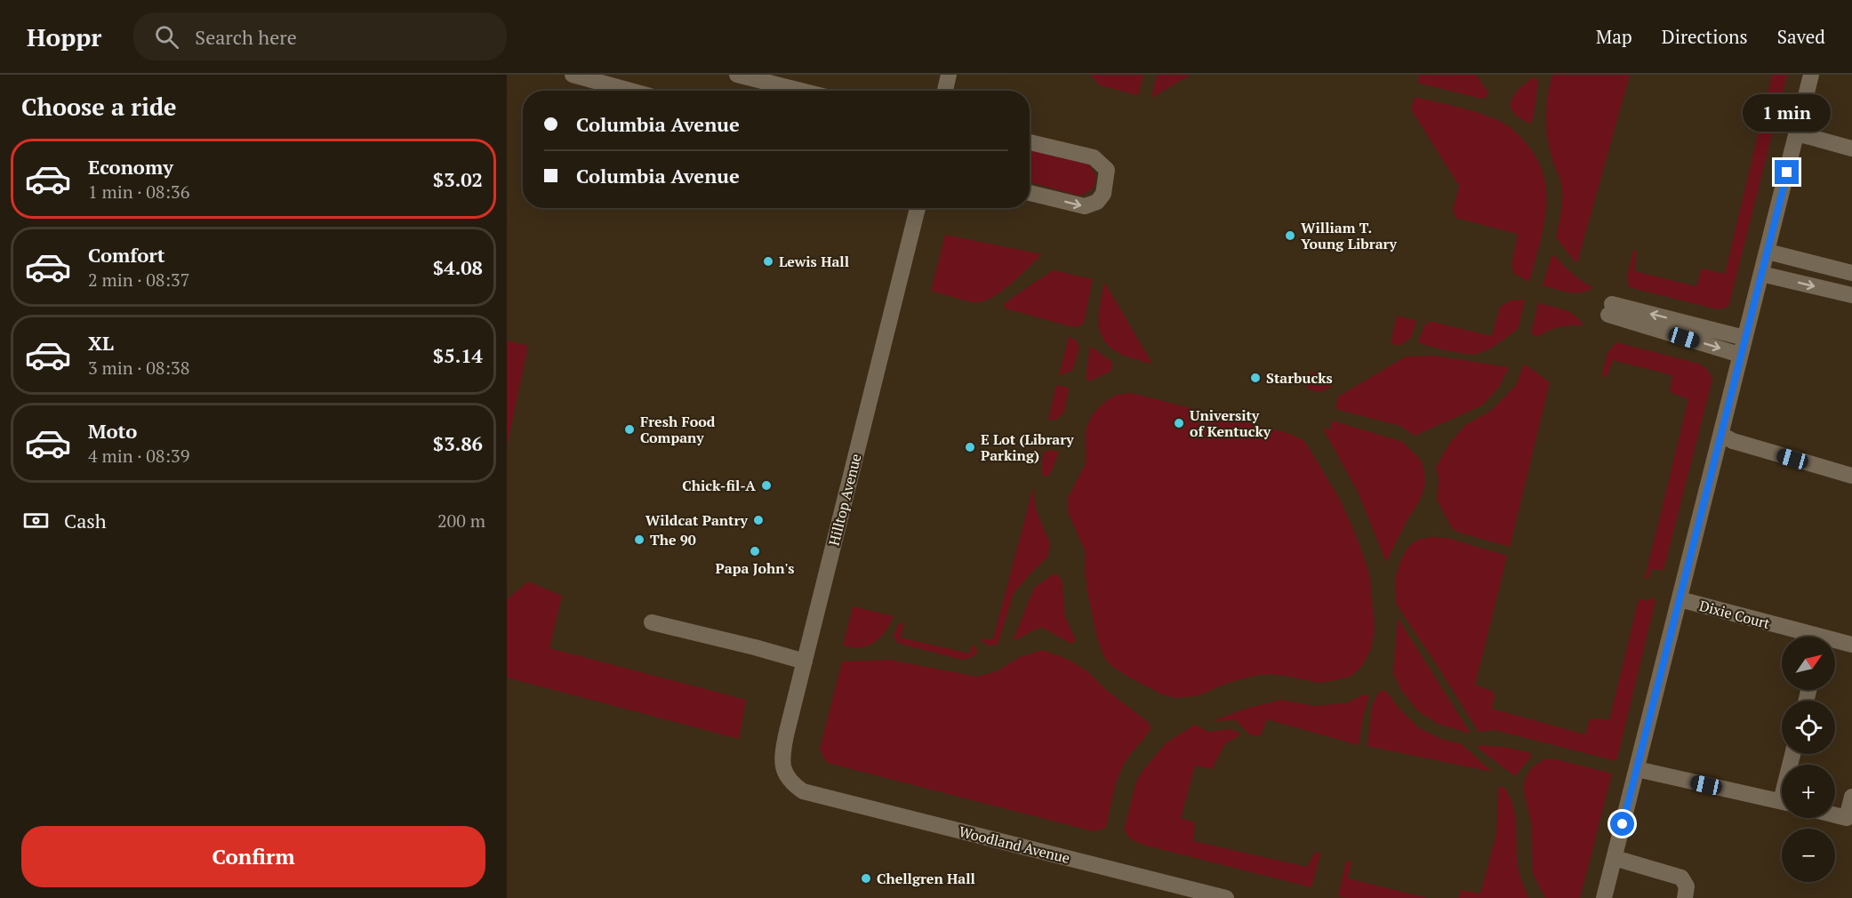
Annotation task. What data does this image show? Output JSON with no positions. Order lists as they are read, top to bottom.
{
  "streets": {
    "street": ["Hilltop Avenue", "Dixie Court", "Woodland Avenue"]
  },
  "crossings": [
    ["Hilltop Avenue", "Woodland Avenue"]
  ],
  "places": [
    "William T. Young Library",
    "Lewis Hall",
    "Starbucks",
    "University of Kentucky",
    "Fresh Food Company",
    "E Lot (Library Parking)",
    "Chick-fil-A",
    "Wildcat Pantry",
    "The 90",
    "Papa John's",
    "Chellgren Hall"
  ],
  "north": "top right",
  "page": {
    "header": "Hoppr",
    "search": "Search here",
    "nav": ["Map", "Directions", "Saved"],
    "heading": "Choose a ride",
    "banner": ["Columbia Avenue", "Columbia Avenue"],
    "bubble": "1 min",
    "list": [
      {
        "name": "Economy",
        "note": "1 min · 08:36",
        "value": "$3.02"
      },
      {
        "name": "Comfort",
        "note": "2 min · 08:37",
        "value": "$4.08"
      },
      {
        "name": "XL",
        "note": "3 min · 08:38",
        "value": "$5.14"
      },
      {
        "name": "Moto",
        "note": "4 min · 08:39",
        "value": "$3.86"
      }
    ],
    "pay": ["Cash", "200 m"],
    "map_buttons": ["+", "−"],
    "buttons": "Confirm"
  }
}
